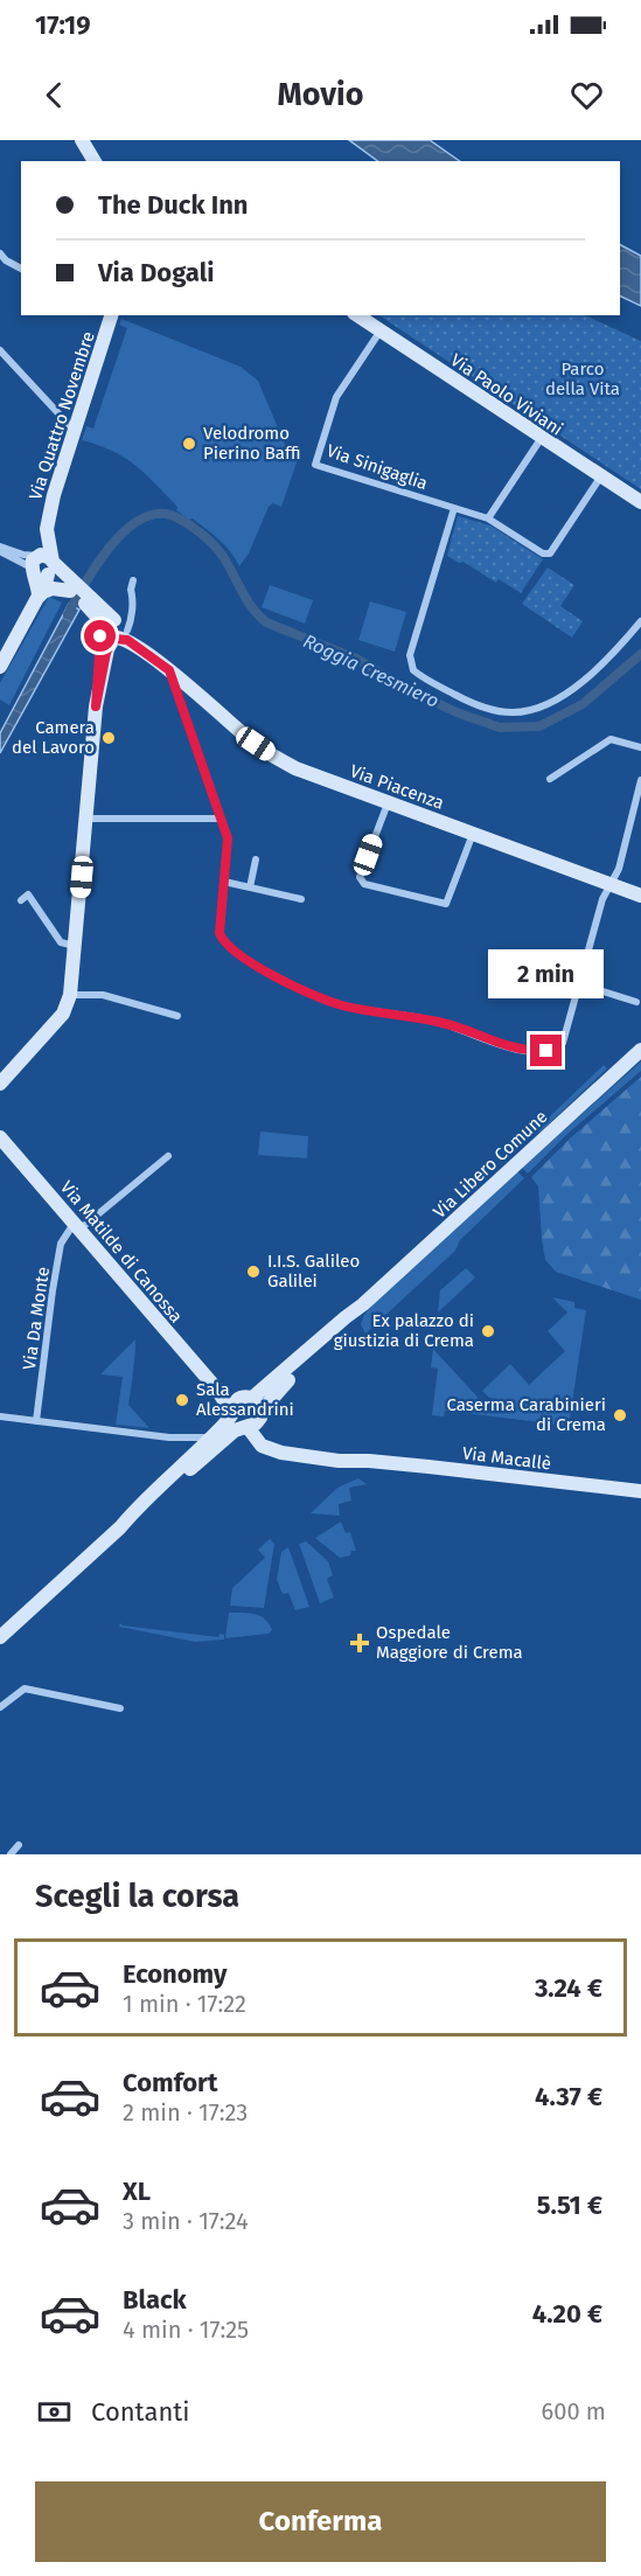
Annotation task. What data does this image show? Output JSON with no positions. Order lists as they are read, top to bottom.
{
  "streets": {
    "street": [
      "Via Paolo Viviani",
      "Via Quattro Novembre",
      "Via Sinigaglia",
      "Via Piacenza",
      "Via Libero Comune",
      "Via Matilde di Canossa",
      "Via Da Monte",
      "Via Macallè"
    ]
  },
  "crossings": [
    ["Via Paolo Viviani", "Via Sinigaglia"],
    ["Via Libero Comune", "Via Matilde di Canossa"],
    ["Via Libero Comune", "Via Macallè"],
    ["Via Matilde di Canossa", "Via Da Monte"],
    ["Via Matilde di Canossa", "Via Macallè"]
  ],
  "water": ["Roggia Cresmiero"],
  "parks": ["Parco della Vita"],
  "places": {
    "other": [
      "Velodromo Pierino Baffi",
      "Camera del Lavoro",
      "I.I.S. Galileo Galilei",
      "Ex palazzo di giustizia di Crema",
      "Sala Alessandrini",
      "Caserma Carabinieri di Crema"
    ],
    "health": ["Ospedale Maggiore di Crema"]
  },
  "page": {
    "status": "17:19",
    "header": "Movio",
    "banner": ["The Duck Inn", "Via Dogali"],
    "bubble": "2 min",
    "heading": "Scegli la corsa",
    "list": [
      {
        "name": "Economy",
        "note": "1 min · 17:22",
        "value": "3.24 €"
      },
      {
        "name": "Comfort",
        "note": "2 min · 17:23",
        "value": "4.37 €"
      },
      {
        "name": "XL",
        "note": "3 min · 17:24",
        "value": "5.51 €"
      },
      {
        "name": "Black",
        "note": "4 min · 17:25",
        "value": "4.20 €"
      }
    ],
    "pay": ["Contanti", "600 m"],
    "buttons": "Conferma"
  }
}
